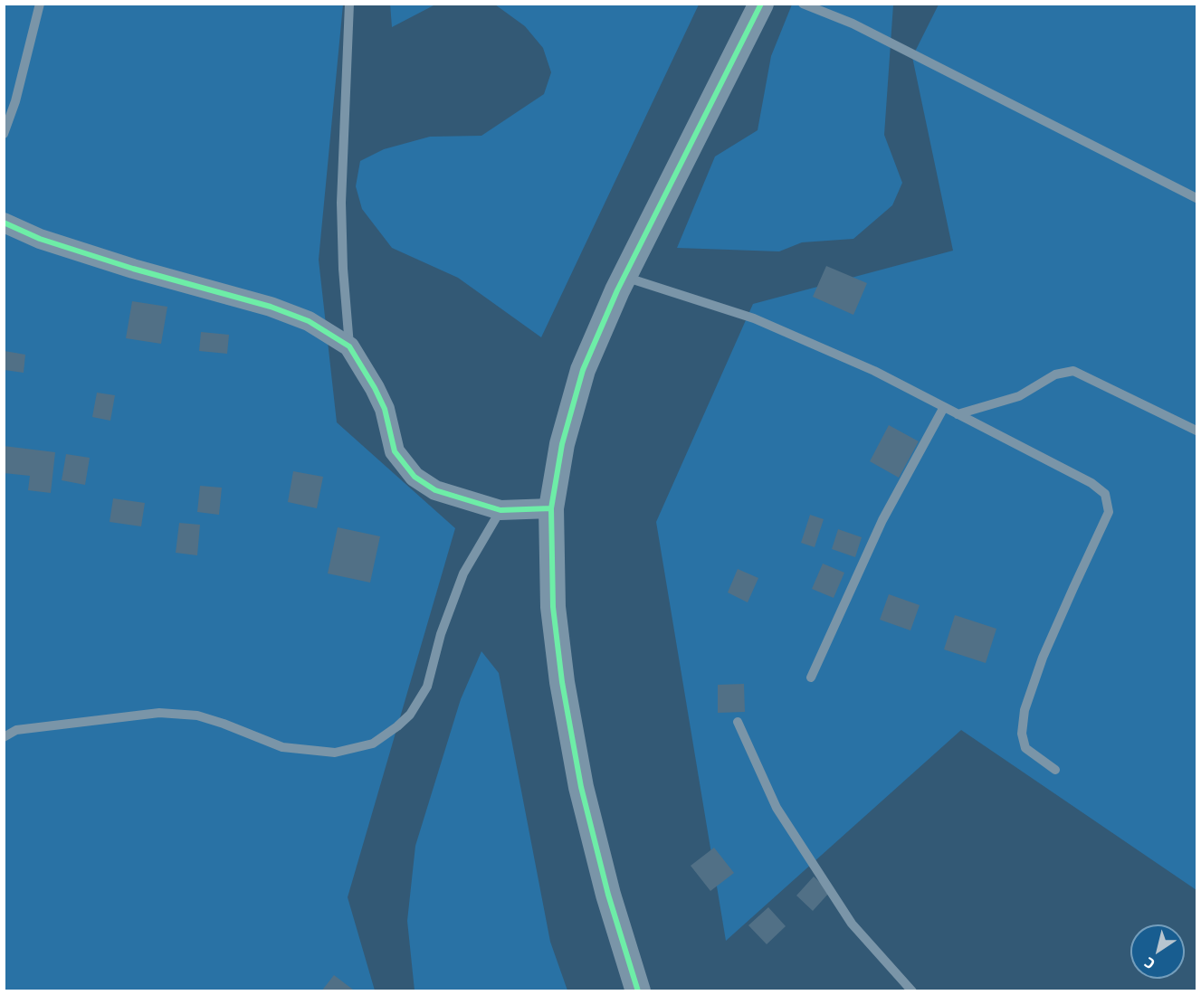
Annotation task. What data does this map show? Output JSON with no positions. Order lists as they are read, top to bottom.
{
  "north": "bottom left"
}
